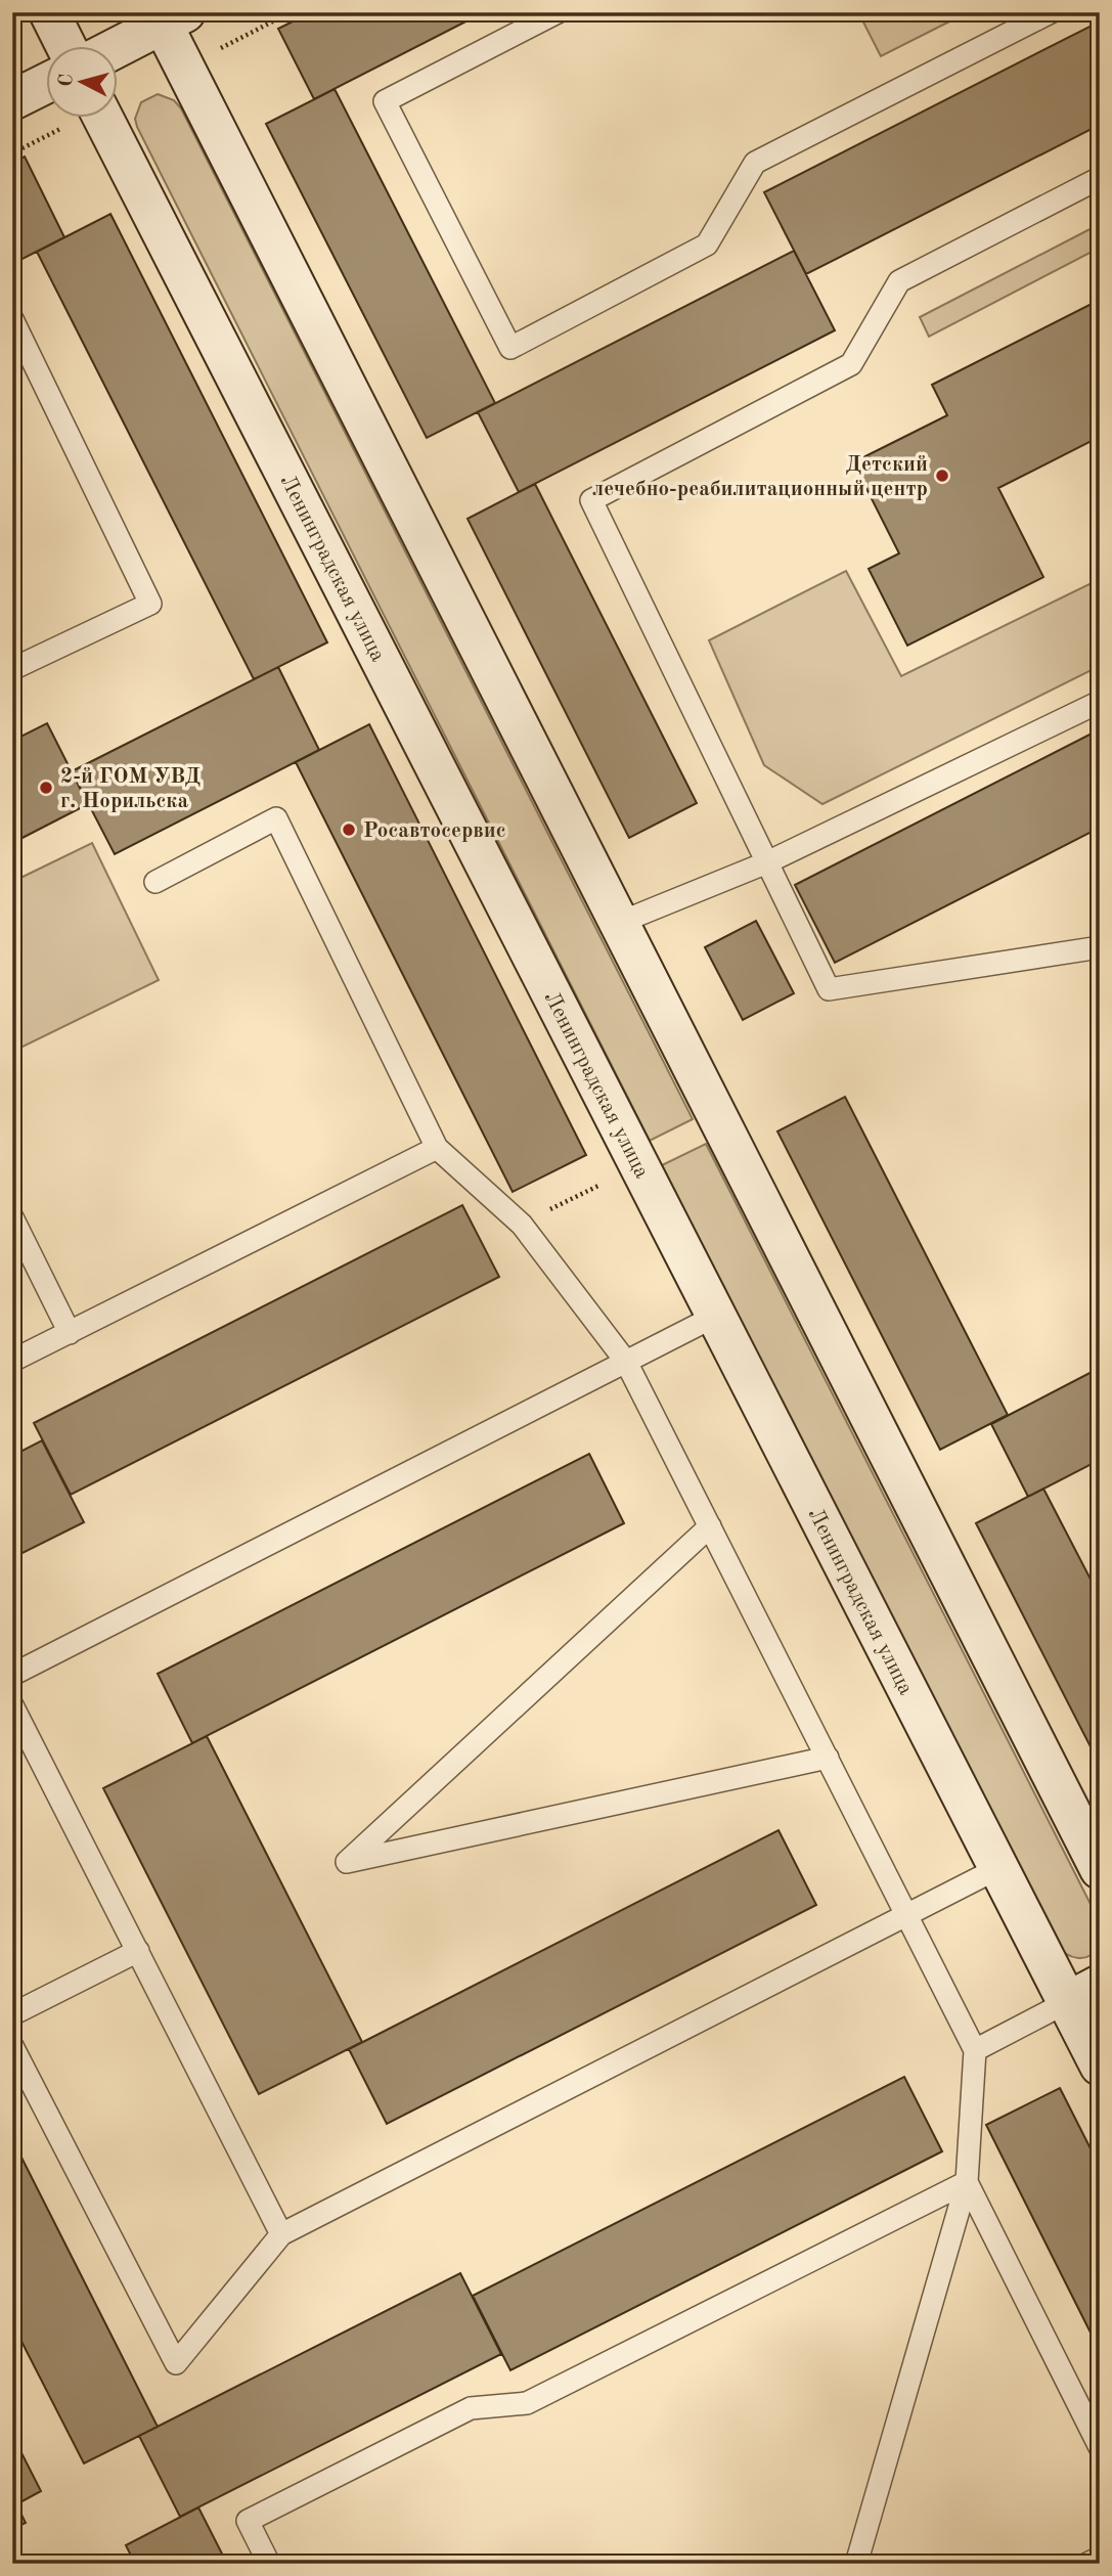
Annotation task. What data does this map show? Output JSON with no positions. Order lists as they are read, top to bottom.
{
  "streets": {
    "street": ["Ленинградская улица"]
  },
  "places": ["Детский лечебно-реабилитационный центр", "2-й ГОМ УВД г. Норильска", "Росавтосервис"],
  "north": "left"
}
